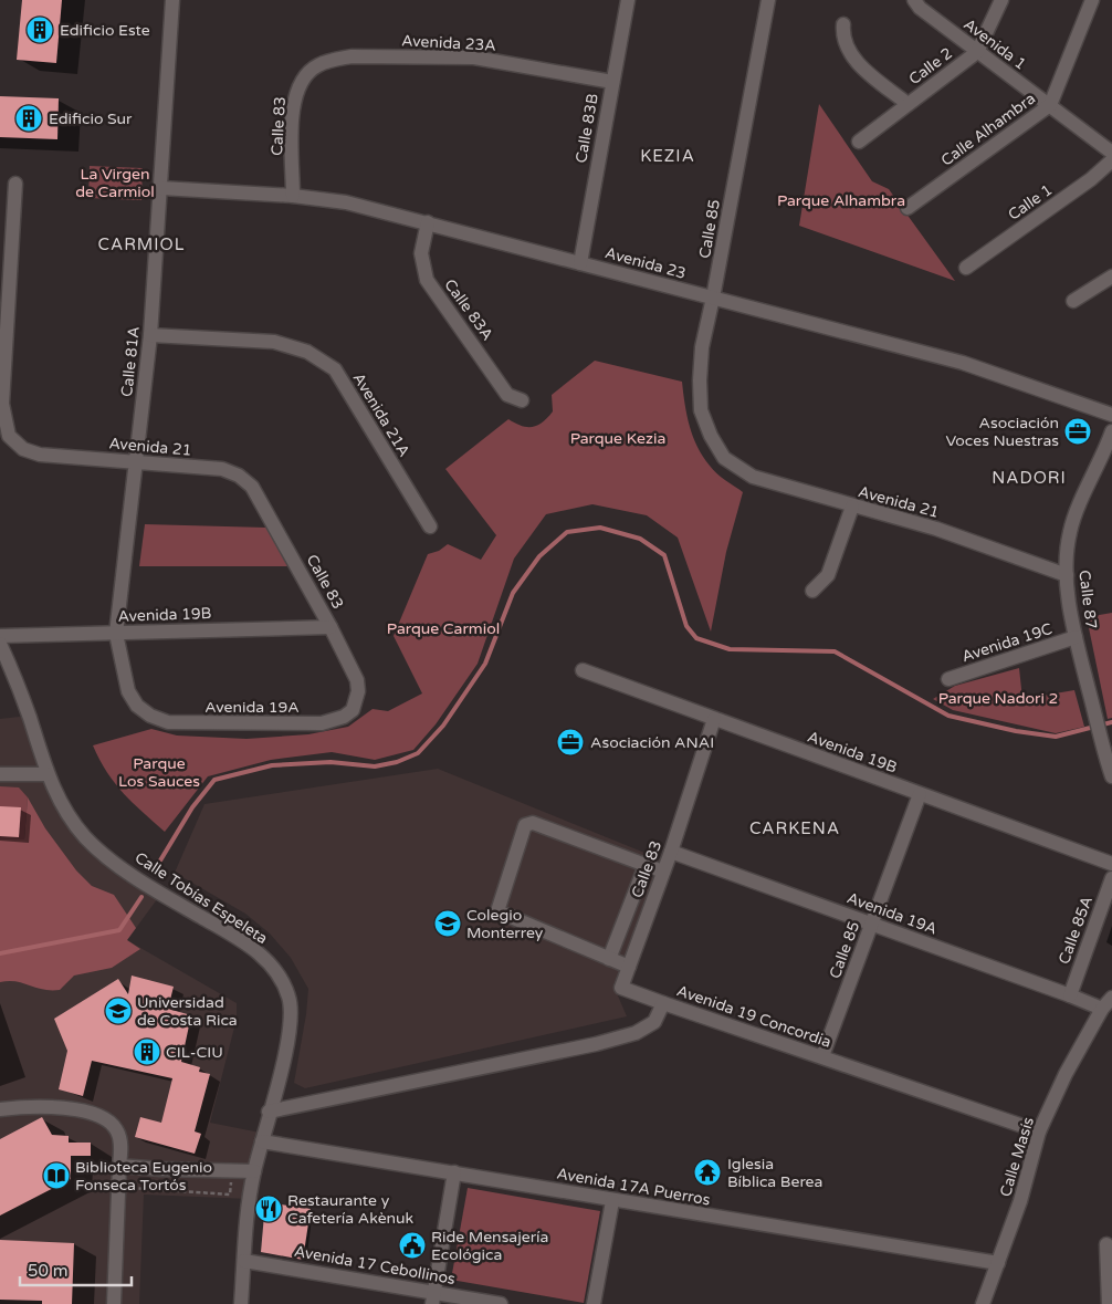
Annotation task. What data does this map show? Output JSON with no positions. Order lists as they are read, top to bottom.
{
  "streets": {
    "street": [
      "Avenida 23A",
      "Avenida 1",
      "Calle 2",
      "Calle 83",
      "Calle 83B",
      "Calle Alhambra",
      "Calle 1",
      "Calle 85",
      "Avenida 23",
      "Calle 83A",
      "Calle 81A",
      "Avenida 21A",
      "Avenida 21",
      "Calle 87",
      "Avenida 19B",
      "Avenida 19C",
      "Avenida 19A",
      "Calle Tobías Espeleta",
      "Calle 85A",
      "Avenida 19 Concordia",
      "Calle Masís",
      "Avenida 17A Puerros",
      "Avenida 17 Cebollinos"
    ]
  },
  "crossings": [
    ["Avenida 23A", "Calle 83"],
    ["Avenida 23A", "Calle 83B"],
    ["Avenida 1", "Calle 2"],
    ["Avenida 1", "Calle Alhambra"],
    ["Calle 83", "Avenida 23"],
    ["Calle 83", "Avenida 21"],
    ["Calle 83", "Avenida 19B"],
    ["Calle 83", "Avenida 19A"],
    ["Calle 83", "Avenida 19 Concordia"],
    ["Calle 83B", "Avenida 23"],
    ["Calle 85", "Avenida 23"],
    ["Calle 85", "Avenida 21"],
    ["Calle 85", "Avenida 19B"],
    ["Calle 85", "Avenida 19A"],
    ["Calle 85", "Avenida 19 Concordia"],
    ["Avenida 23", "Calle 83A"],
    ["Avenida 23", "Calle 81A"],
    ["Calle 81A", "Avenida 21A"],
    ["Calle 81A", "Avenida 21"],
    ["Calle 81A", "Avenida 19B"],
    ["Calle 81A", "Avenida 19A"],
    ["Avenida 21", "Calle 87"],
    ["Calle 87", "Avenida 19C"],
    ["Avenida 19A", "Calle 85A"],
    ["Avenida 19A", "Calle Masís"],
    ["Calle Tobías Espeleta", "Avenida 19 Concordia"],
    ["Calle Tobías Espeleta", "Avenida 17A Puerros"],
    ["Calle Tobías Espeleta", "Avenida 17 Cebollinos"],
    ["Avenida 19 Concordia", "Calle Masís"],
    ["Calle Masís", "Avenida 17A Puerros"]
  ],
  "districts": [
    "KEZIA",
    "CARMIOL",
    "NADORI",
    "CARKENA"
  ],
  "parks": [
    "La Virgen de Carmiol",
    "Parque Alhambra",
    "Parque Kezia",
    "Parque Carmiol",
    "Parque Nadori 2",
    "Parque Los Sauces"
  ],
  "places": {
    "building": ["Edificio Este", "Edificio Sur", "CIL-CIU"],
    "office": ["Asociación Voces Nuestras", "Asociación ANAI"],
    "school or university": ["Colegio Monterrey", "Universidad de Costa Rica"],
    "temple": ["Iglesia Bíblica Berea"],
    "library": ["Biblioteca Eugenio Fonseca Tortós"],
    "restaurant": ["Restaurante y Cafetería Akènuk"],
    "public building": ["Ride Mensajería Ecológica"]
  },
  "scale_bar": "50 m"
}
